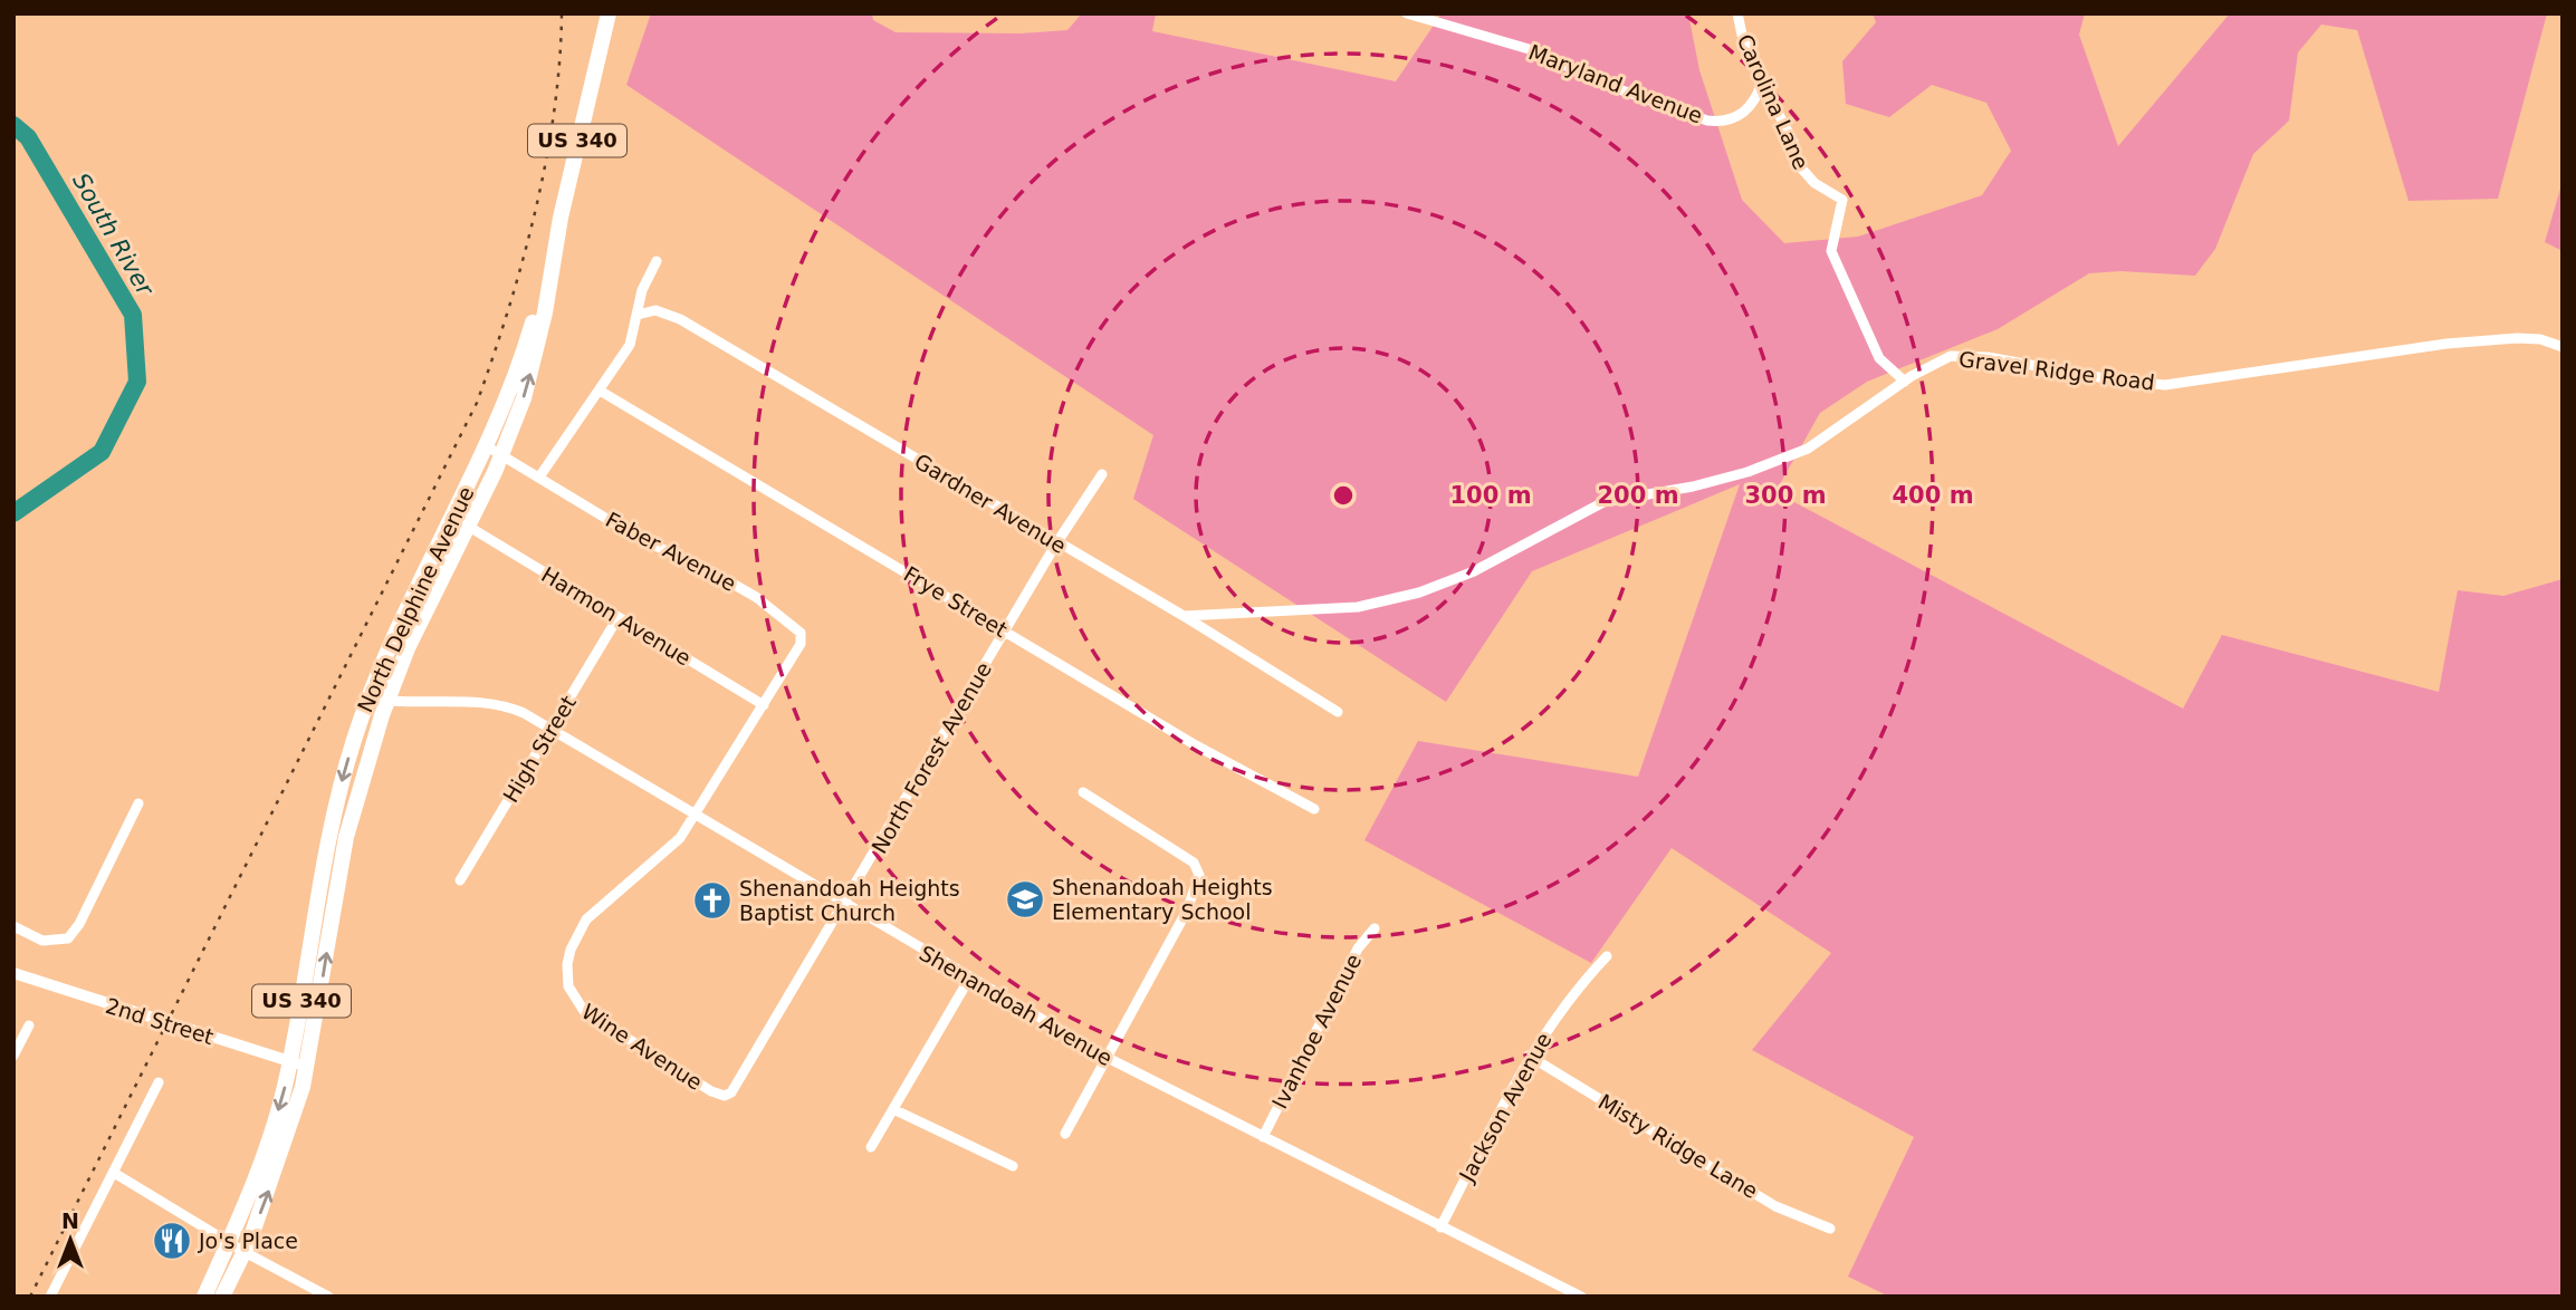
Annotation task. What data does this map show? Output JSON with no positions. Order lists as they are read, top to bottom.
{
  "streets": {
    "main road": ["US 340", "North Delphine Avenue"],
    "street": [
      "Maryland Avenue",
      "Carolina Lane",
      "Gravel Ridge Road",
      "Gardner Avenue",
      "Faber Avenue",
      "Frye Street",
      "Harmon Avenue",
      "High Street",
      "North Forest Avenue",
      "Shenandoah Avenue",
      "2nd Street",
      "Ivanhoe Avenue",
      "Wine Avenue",
      "Jackson Avenue",
      "Misty Ridge Lane"
    ]
  },
  "crossings": [
    ["Maryland Avenue", "Carolina Lane"],
    ["Carolina Lane", "Gravel Ridge Road"],
    ["Gravel Ridge Road", "Gardner Avenue"],
    ["Gardner Avenue", "North Forest Avenue"],
    ["Faber Avenue", "North Delphine Avenue"],
    ["Faber Avenue", "Harmon Avenue"],
    ["North Delphine Avenue", "Harmon Avenue"],
    ["North Delphine Avenue", "Shenandoah Avenue"],
    ["North Delphine Avenue", "2nd Street"],
    ["Frye Street", "North Forest Avenue"],
    ["Harmon Avenue", "High Street"],
    ["High Street", "Shenandoah Avenue"],
    ["North Forest Avenue", "Shenandoah Avenue"],
    ["North Forest Avenue", "Wine Avenue"],
    ["Shenandoah Avenue", "Ivanhoe Avenue"],
    ["Shenandoah Avenue", "Wine Avenue"],
    ["Shenandoah Avenue", "Jackson Avenue"],
    ["Jackson Avenue", "Misty Ridge Lane"]
  ],
  "water": ["South River"],
  "places": {
    "school or university": ["Shenandoah Heights Elementary School"],
    "church": ["Shenandoah Heights Baptist Church"],
    "restaurant": ["Jo's Place"]
  },
  "north": "top",
  "rings": [
    "100 m",
    "200 m",
    "300 m",
    "400 m"
  ]
}
